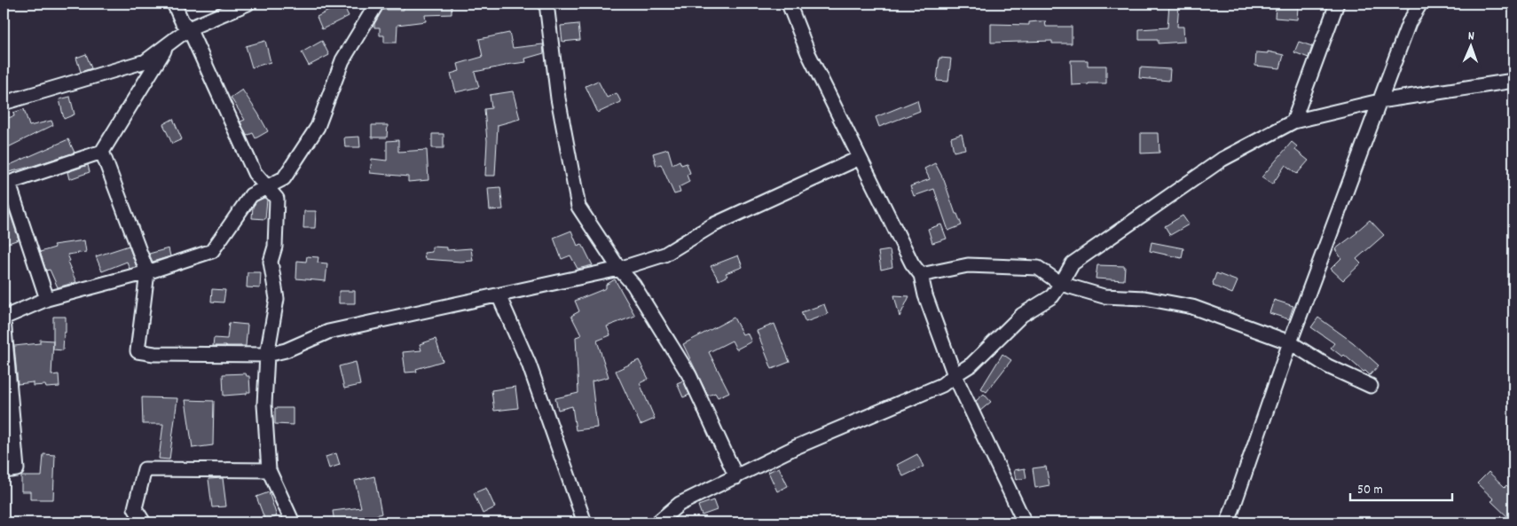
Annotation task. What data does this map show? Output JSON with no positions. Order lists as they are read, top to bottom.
{
  "scale_bar": "50 m",
  "north": "top"
}
